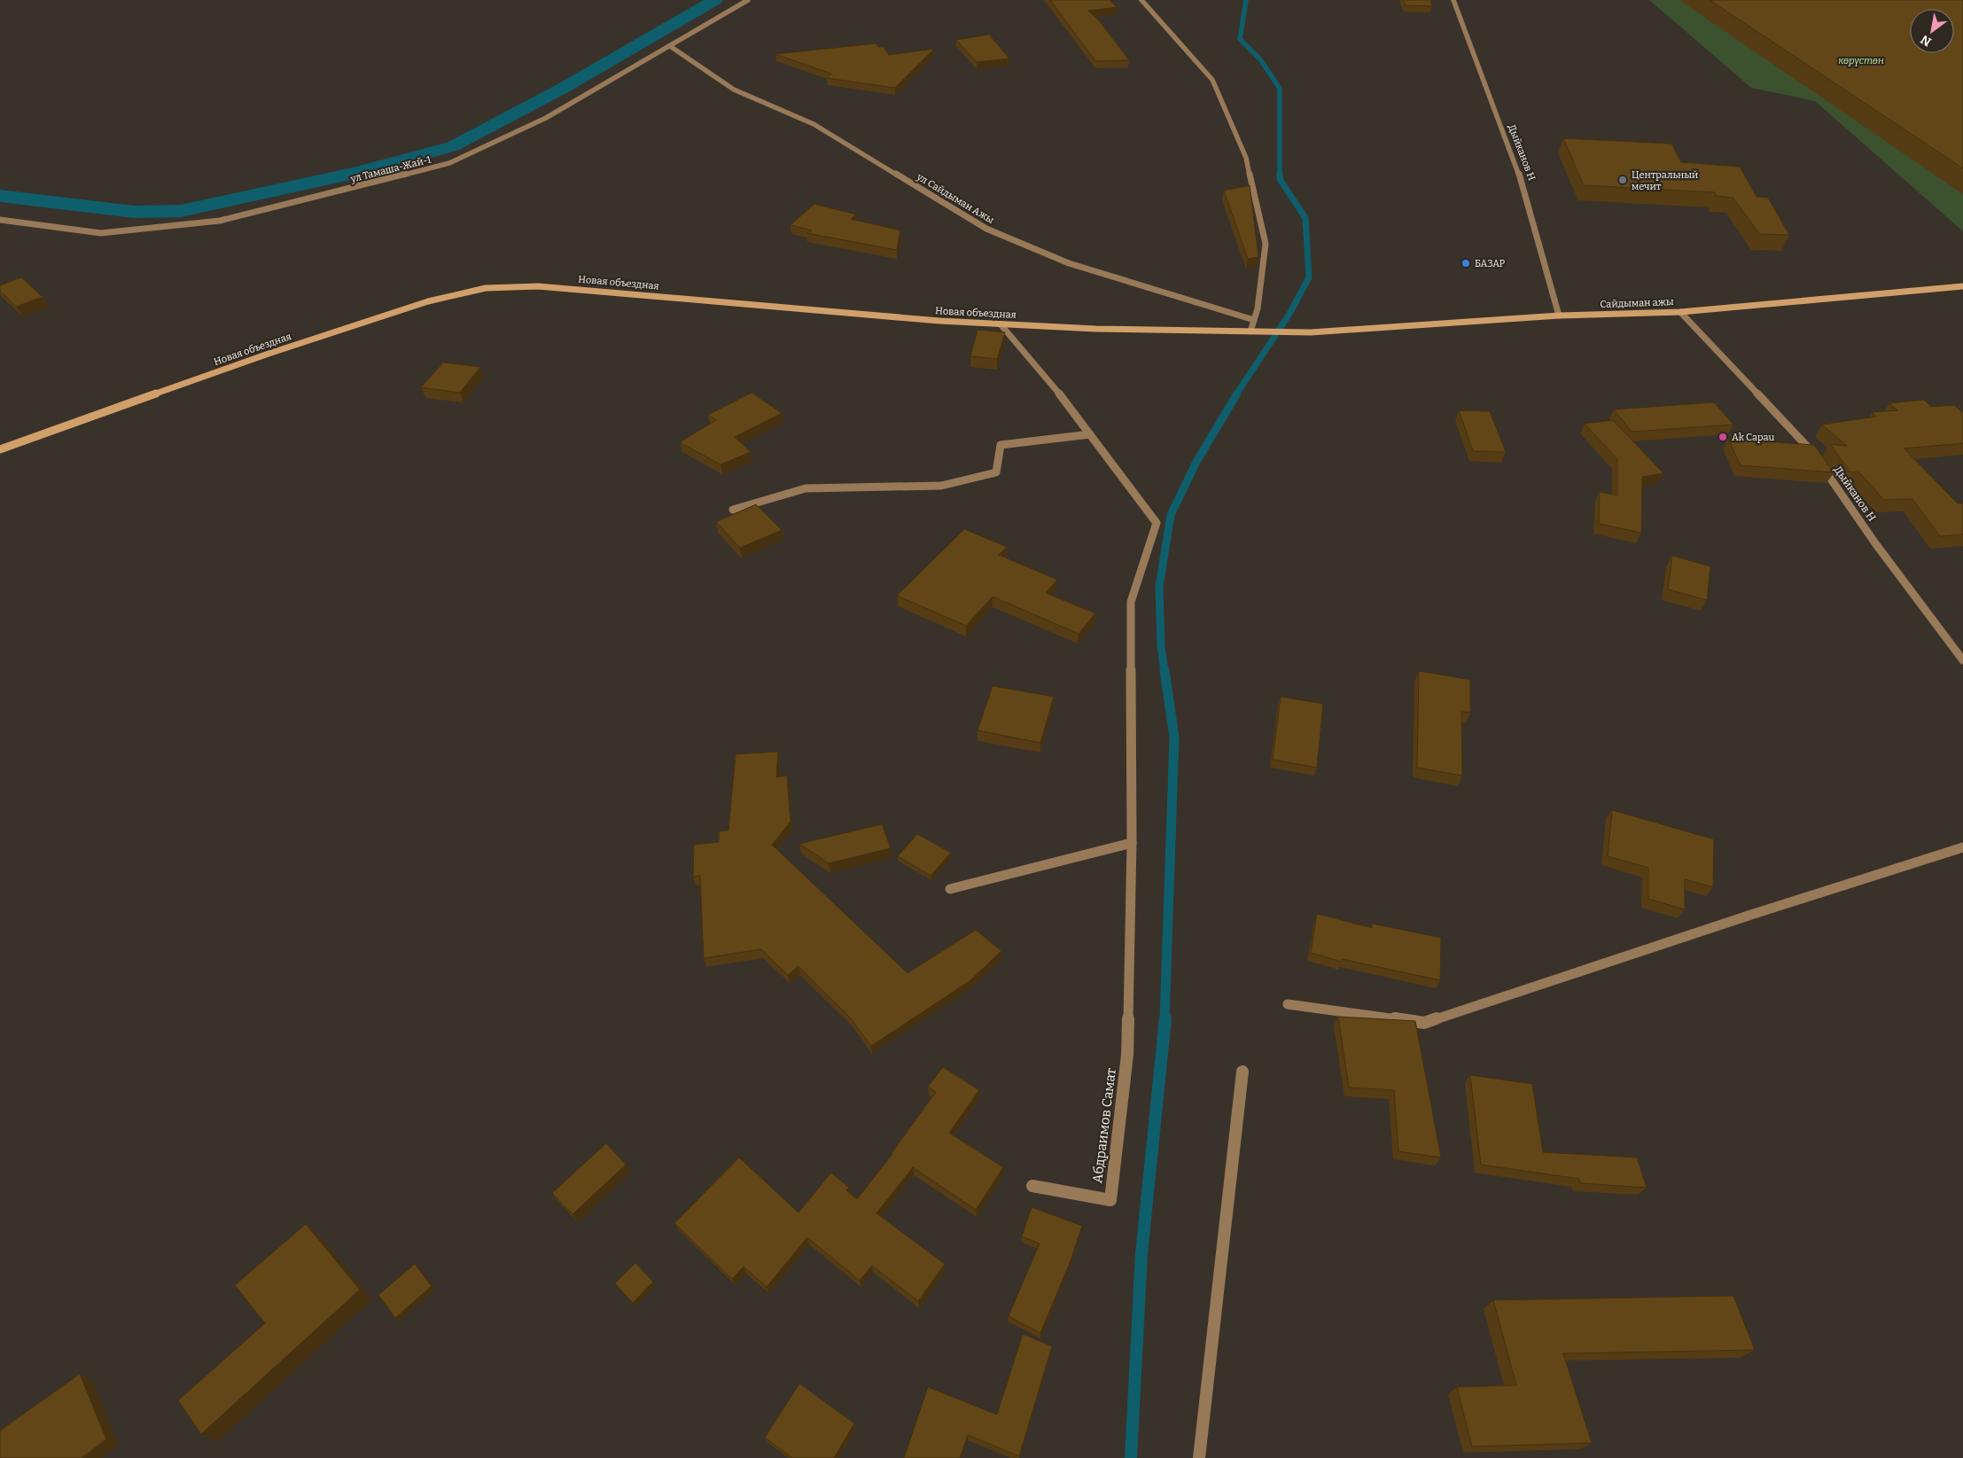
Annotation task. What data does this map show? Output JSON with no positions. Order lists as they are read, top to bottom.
{
  "streets": {
    "main road": ["Новая объездная", "Сайдыман ажы"],
    "street": [
      "Дыйканов Н",
      "ул Тамаша-Жай-1",
      "ул Сайдыман Ажы",
      "Абдраимов Самат"
    ]
  },
  "crossings": [
    ["Дыйканов Н", "Сайдыман ажы"],
    ["ул Тамаша-Жай-1", "ул Сайдыман Ажы"],
    ["Новая объездная", "Сайдыман ажы"]
  ],
  "parks": ["көрүстөн"],
  "places": ["Центральный мечит", "БАЗАР", "Ak Capau"],
  "north": "bottom left"
}
